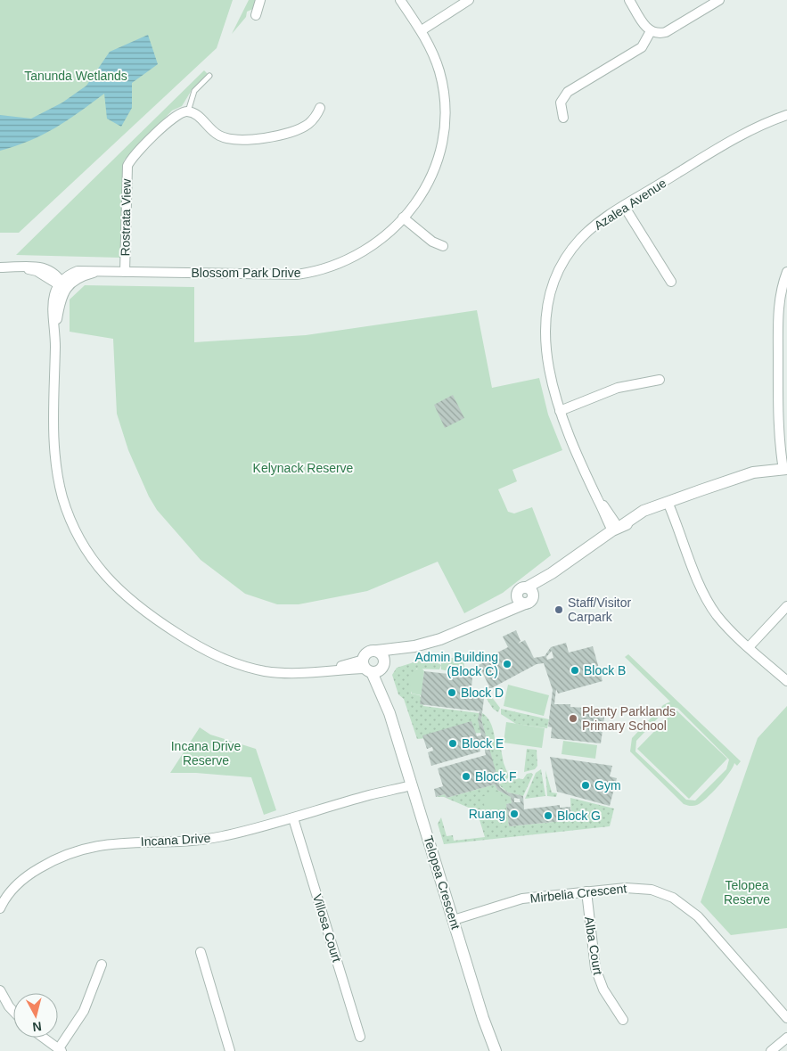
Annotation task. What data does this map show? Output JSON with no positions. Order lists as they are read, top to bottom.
{
  "streets": {
    "street": [
      "Azalea Avenue",
      "Rostrata View",
      "Blossom Park Drive",
      "Incana Drive",
      "Telopea Crescent",
      "Mirbelia Crescent",
      "Villosa Court",
      "Alba Court"
    ]
  },
  "crossings": [
    ["Rostrata View", "Blossom Park Drive"],
    ["Incana Drive", "Telopea Crescent"],
    ["Incana Drive", "Villosa Court"],
    ["Telopea Crescent", "Mirbelia Crescent"],
    ["Mirbelia Crescent", "Alba Court"]
  ],
  "parks": [
    "Tanunda Wetlands",
    "Kelynack Reserve",
    "Incana Drive Reserve",
    "Telopea Reserve"
  ],
  "places": [
    "Staff/Visitor Carpark",
    "Admin Building (Block C)",
    "Block B",
    "Block D",
    "Plenty Parklands Primary School",
    "Block E",
    "Block F",
    "Gym",
    "Ruang",
    "Block G"
  ],
  "north": "bottom"
}
